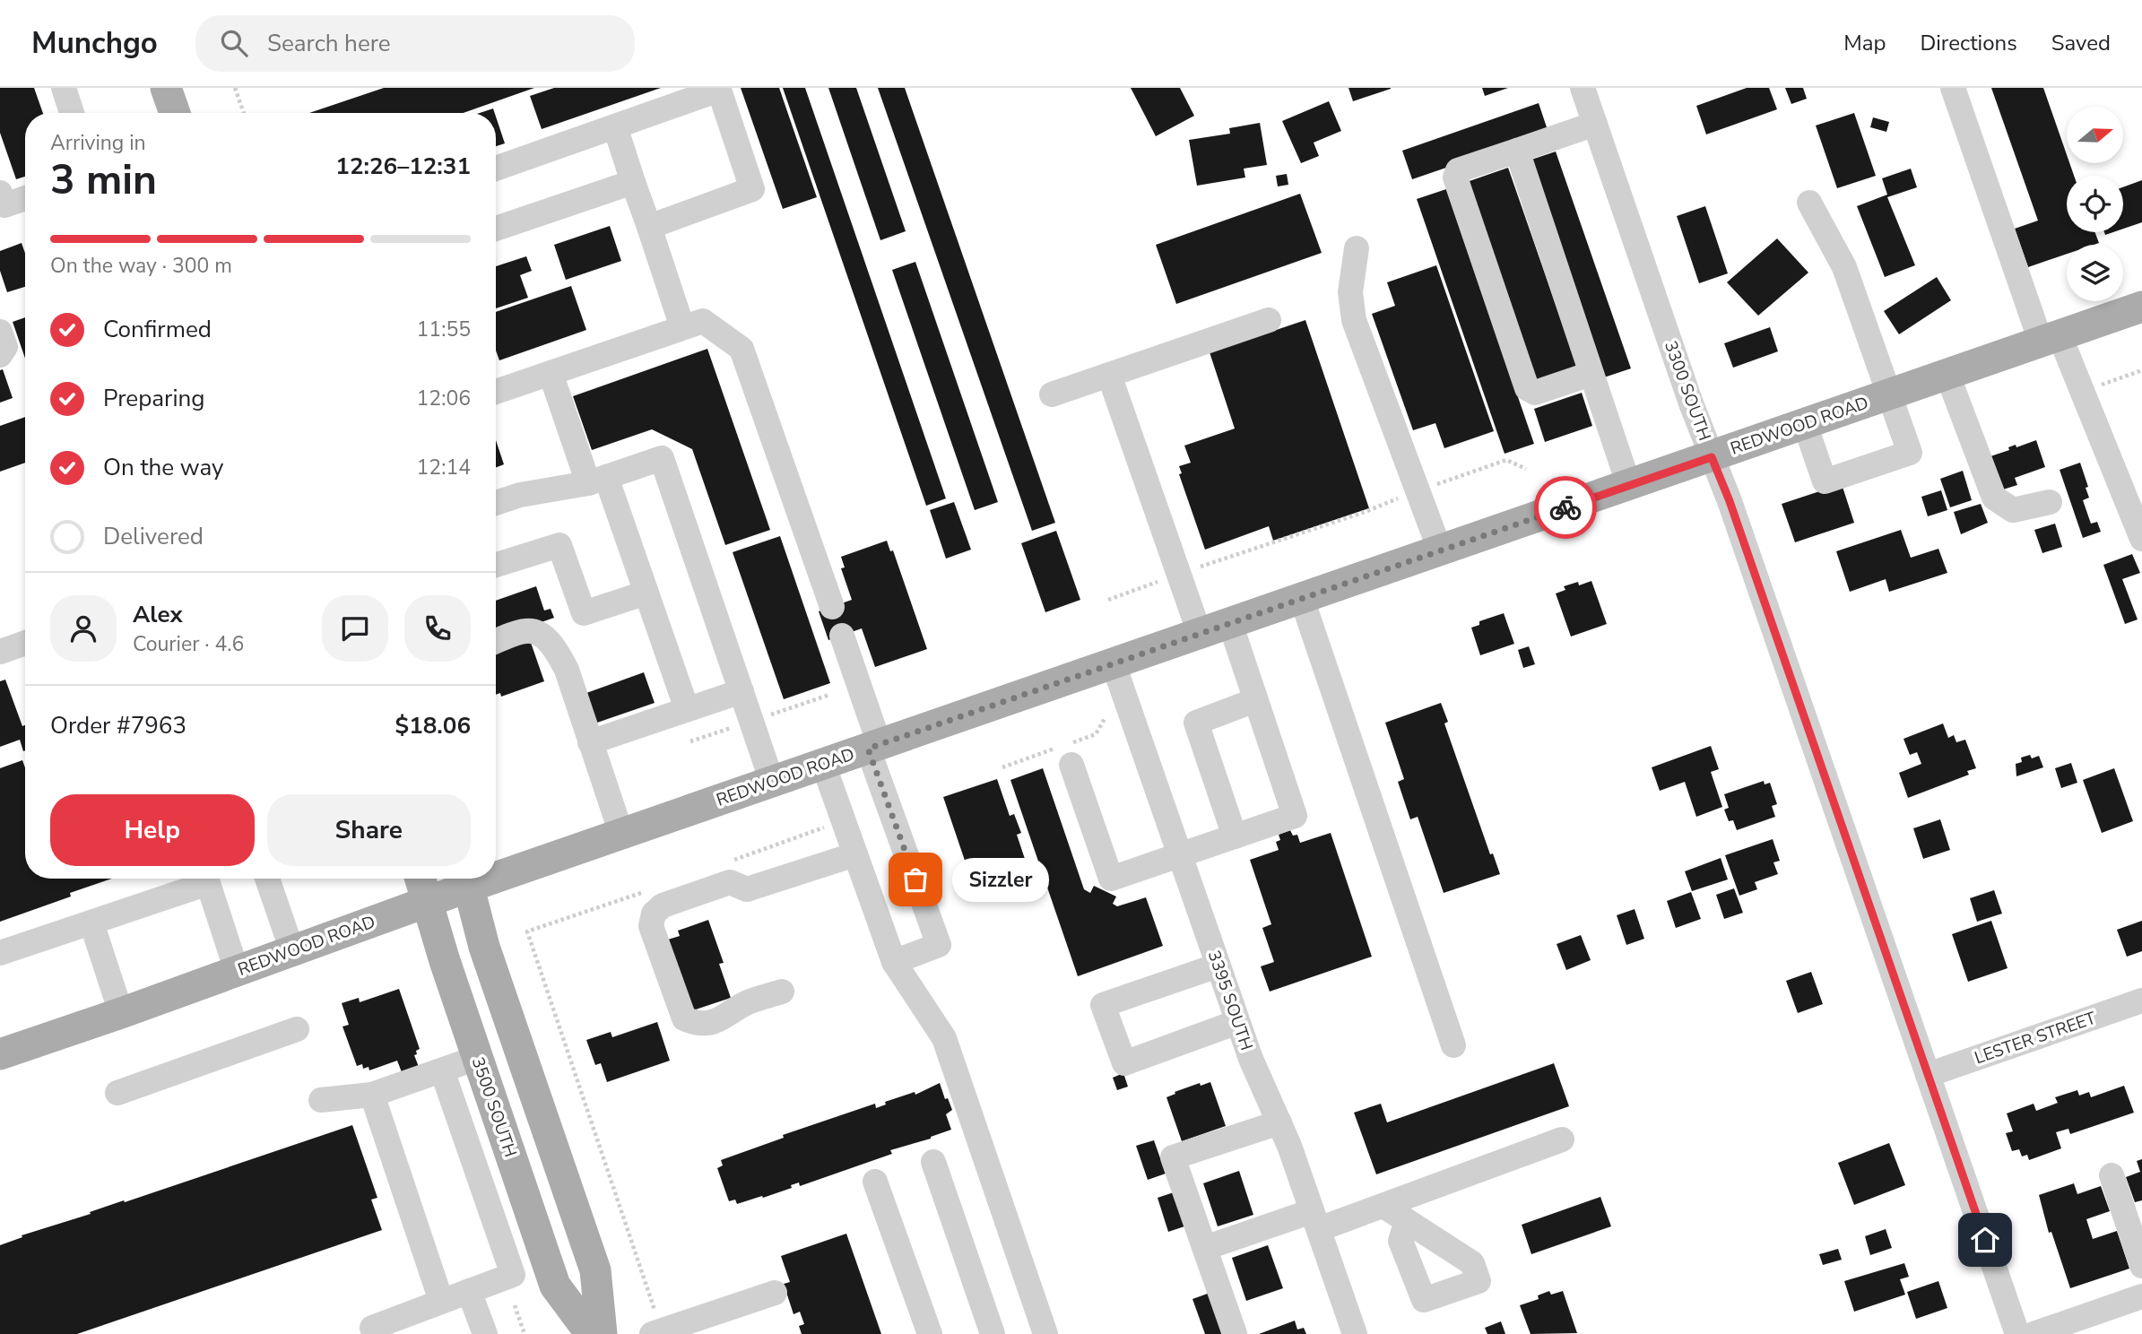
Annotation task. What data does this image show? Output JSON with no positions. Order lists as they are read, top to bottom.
{
  "streets": {
    "main road": ["REDWOOD ROAD", "3500 SOUTH"],
    "street": ["3300 SOUTH", "3395 SOUTH", "LESTER STREET"]
  },
  "crossings": [
    ["3300 SOUTH", "REDWOOD ROAD"],
    ["3300 SOUTH", "LESTER STREET"],
    ["REDWOOD ROAD", "3395 SOUTH"],
    ["REDWOOD ROAD", "3500 SOUTH"]
  ],
  "places": ["Sizzler"],
  "north": "right",
  "page": {
    "header": "Munchgo",
    "search": "Search here",
    "nav": ["Map", "Directions", "Saved"],
    "heading": ["3 min", "Arriving in", "12:26–12:31"],
    "panel": [
      "Alex",
      "Courier · 4.6",
      "Order #7963",
      "$18.06"
    ],
    "bar": "On the way · 300 m",
    "list": [
      ["Confirmed", "11:55"],
      ["Preparing", "12:06"],
      ["On the way", "12:14"],
      "Delivered"
    ],
    "buttons": ["Help", "Share"],
    "bubble": "Sizzler"
  }
}
